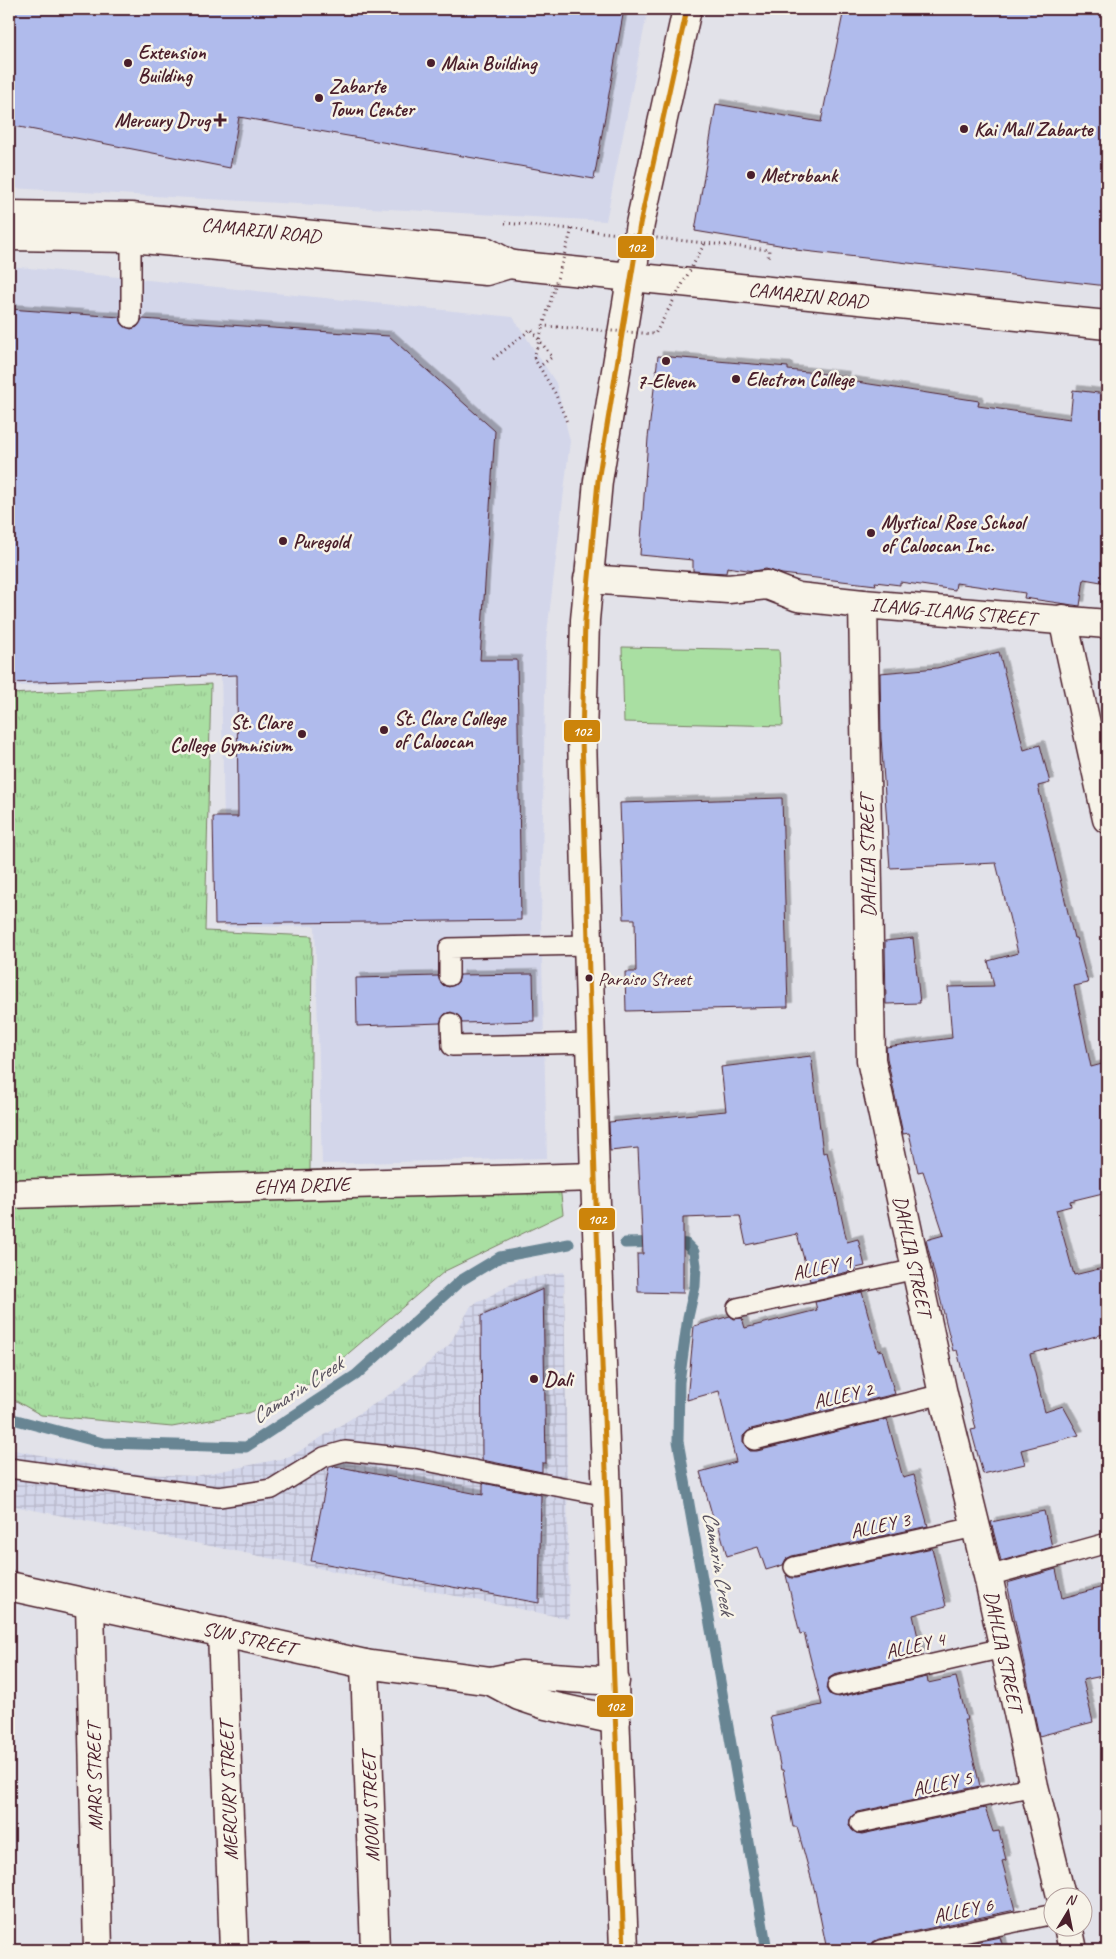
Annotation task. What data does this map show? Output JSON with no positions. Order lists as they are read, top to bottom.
{
  "streets": {
    "street": [
      "CAMARIN ROAD",
      "ILANG-ILANG STREET",
      "DAHLIA STREET",
      "EHYA DRIVE",
      "SUN STREET",
      "MARS STREET",
      "MERCURY STREET",
      "MOON STREET"
    ],
    "lane": [
      "ALLEY 1",
      "ALLEY 2",
      "ALLEY 3",
      "ALLEY 4",
      "ALLEY 5",
      "ALLEY 6"
    ]
  },
  "crossings": [
    ["ILANG-ILANG STREET", "DAHLIA STREET"],
    ["DAHLIA STREET", "ALLEY 1"],
    ["DAHLIA STREET", "ALLEY 2"],
    ["DAHLIA STREET", "ALLEY 3"],
    ["DAHLIA STREET", "ALLEY 4"],
    ["DAHLIA STREET", "ALLEY 5"],
    ["SUN STREET", "MARS STREET"],
    ["SUN STREET", "MERCURY STREET"],
    ["SUN STREET", "MOON STREET"]
  ],
  "water": ["Camarin Creek"],
  "places": {
    "other": [
      "Extension Building",
      "Main Building",
      "Zabarte Town Center",
      "Kai Mall Zabarte",
      "Metrobank",
      "7-Eleven",
      "Electron College",
      "Mystical Rose School of Caloocan Inc.",
      "Puregold",
      "St. Clare College of Caloocan",
      "St. Clare College Gymnisium",
      "Paraiso Street",
      "Dali"
    ],
    "health": ["Mercury Drug"]
  },
  "lines": ["transit line 102"],
  "north": "top"
}
